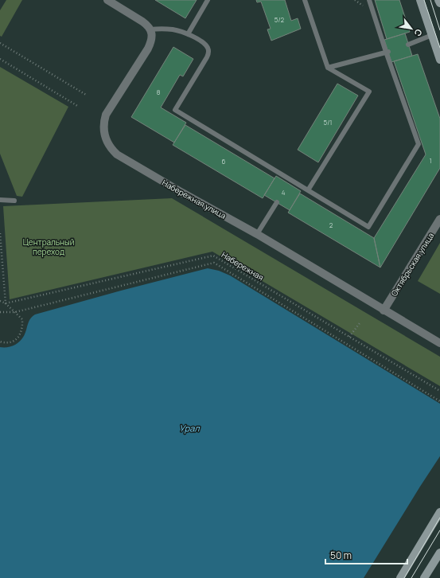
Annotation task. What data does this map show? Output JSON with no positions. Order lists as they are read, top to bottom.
{
  "streets": {
    "street": ["Набережная улица", "Октябрьская улица"],
    "path": ["Набережная"]
  },
  "crossings": [
    ["Набережная улица", "Октябрьская улица"]
  ],
  "water": ["Урал"],
  "parks": ["Центральный переход"],
  "house_numbers": [
    "5/2",
    "8",
    "5/1",
    "1",
    "6",
    "4",
    "2"
  ],
  "scale_bar": "50 m",
  "north": "bottom right"
}
